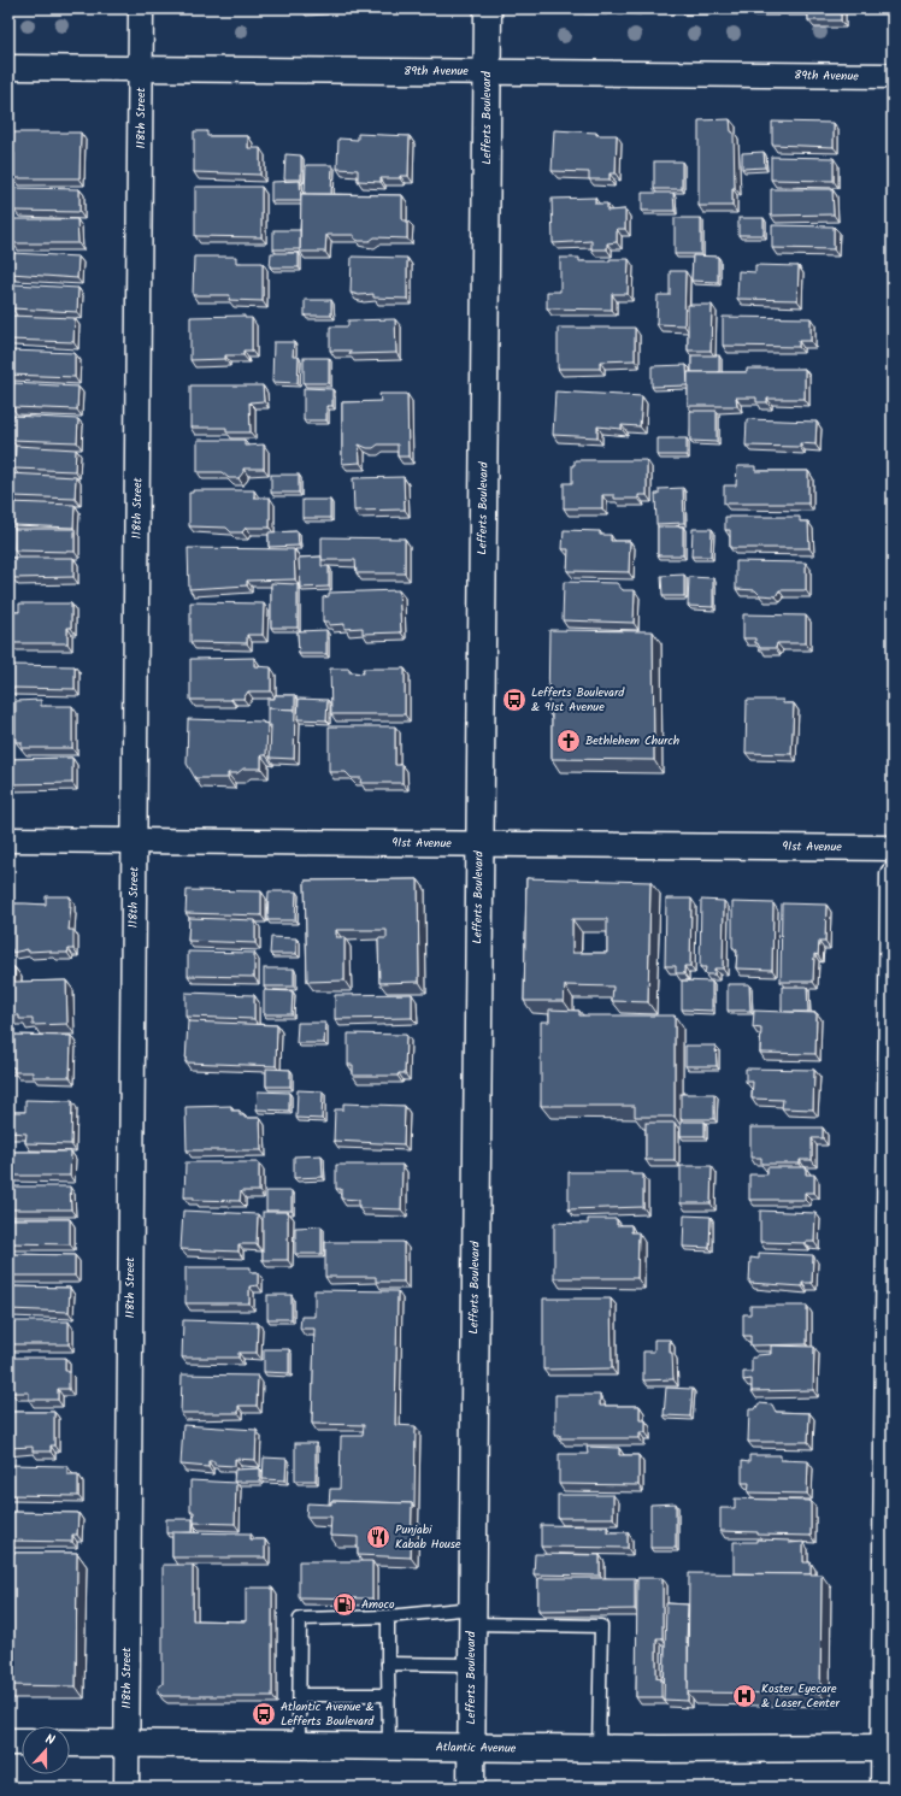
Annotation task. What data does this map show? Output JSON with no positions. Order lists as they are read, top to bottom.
{
  "streets": {
    "street": [
      "89th Avenue",
      "118th Street",
      "Lefferts Boulevard",
      "91st Avenue",
      "Atlantic Avenue"
    ]
  },
  "crossings": [
    ["89th Avenue", "118th Street"],
    ["89th Avenue", "Lefferts Boulevard"],
    ["118th Street", "91st Avenue"],
    ["118th Street", "Atlantic Avenue"],
    ["Lefferts Boulevard", "91st Avenue"],
    ["Lefferts Boulevard", "Atlantic Avenue"]
  ],
  "places": {
    "bus stop": ["Lefferts Boulevard & 91st Avenue", "Atlantic Avenue & Lefferts Boulevard"],
    "church": ["Bethlehem Church"],
    "restaurant": ["Punjabi Kabab House"],
    "fuel station": ["Amoco"],
    "hospital": ["Koster Eyecare & Laser Center"]
  },
  "north": "top"
}
